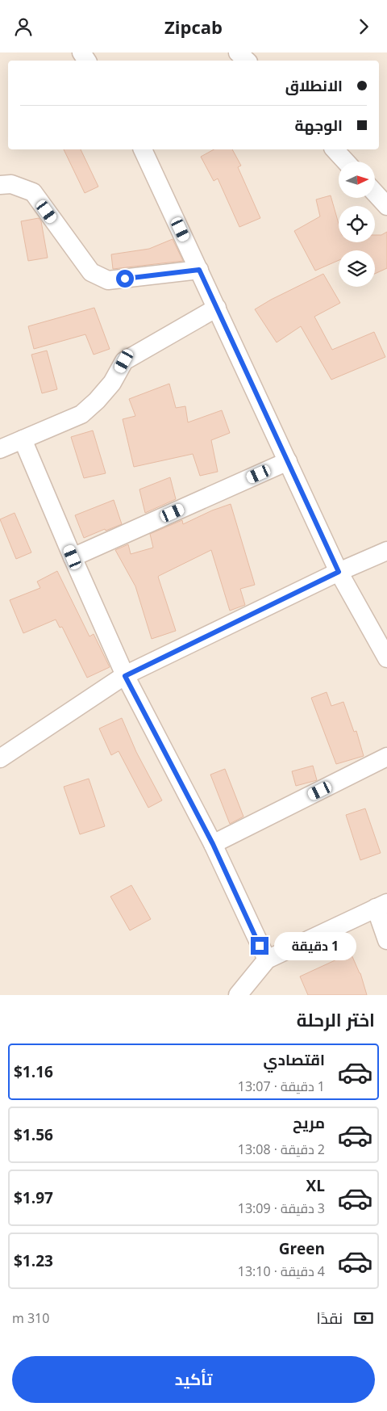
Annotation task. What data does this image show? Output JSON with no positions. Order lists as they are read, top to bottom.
{
  "north": "right",
  "page": {
    "header": "Zipcab",
    "banner": ["الانطلاق", "الوجهة"],
    "bubble": "1 دقيقة",
    "heading": "اختر الرحلة",
    "list": [
      {
        "name": "اقتصادي",
        "note": "1 دقيقة · 13:07",
        "value": "$1.16"
      },
      {
        "name": "مريح",
        "note": "2 دقيقة · 13:08",
        "value": "$1.56"
      },
      {
        "name": "XL",
        "note": "3 دقيقة · 13:09",
        "value": "$1.97"
      },
      {
        "name": "Green",
        "note": "4 دقيقة · 13:10",
        "value": "$1.23"
      }
    ],
    "pay": ["نقدًا", "310 m"],
    "buttons": "تأكيد"
  }
}
